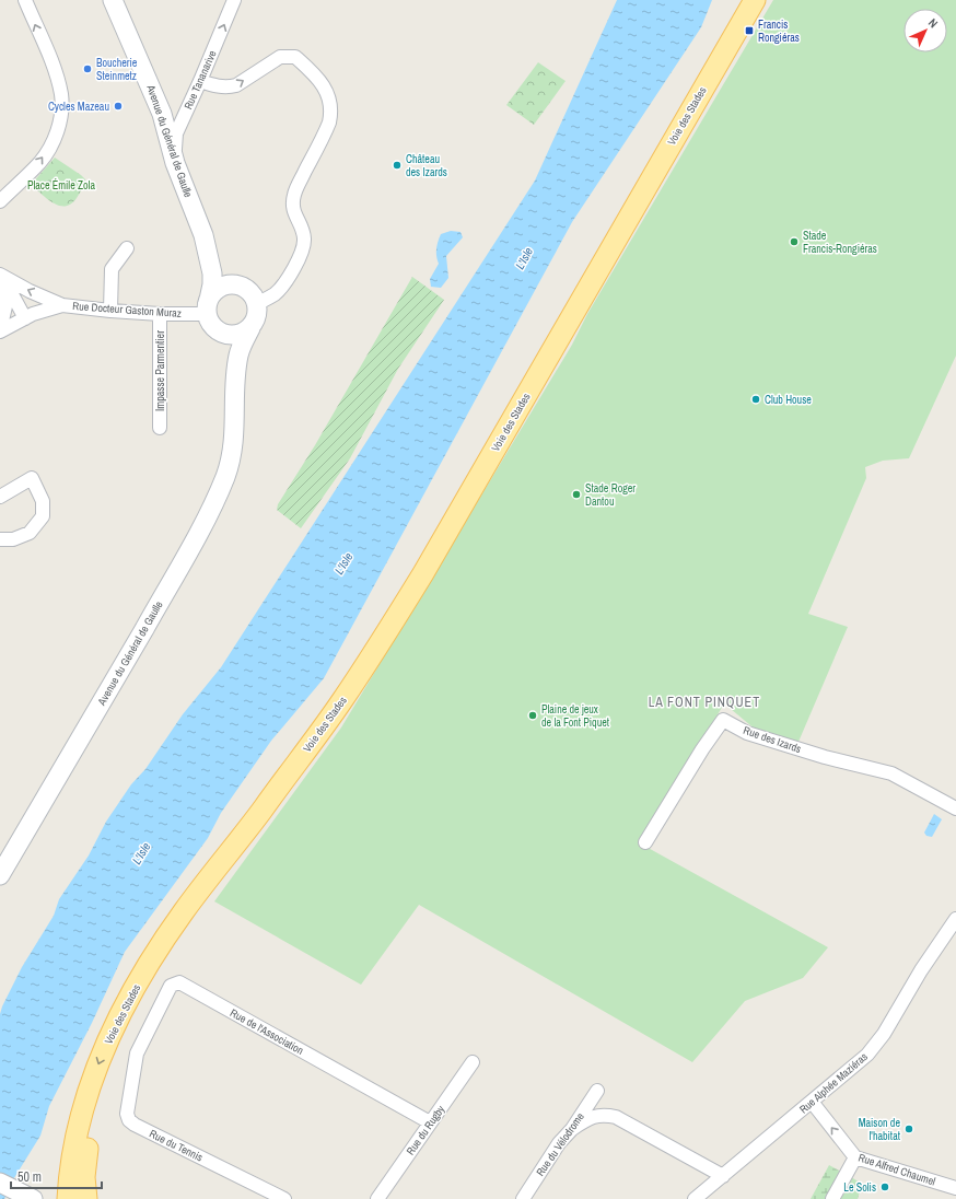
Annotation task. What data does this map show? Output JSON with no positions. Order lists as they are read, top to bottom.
{
  "streets": {
    "main road": ["Voie des Stades", "Avenue du Général de Gaulle"],
    "street": [
      "Rue Tananarive",
      "Rue Docteur Gaston Muraz",
      "Impasse Parmentier",
      "Rue des Izards",
      "Rue de l'Association",
      "Rue Alphée Maziéras",
      "Rue du Rugby",
      "Rue du Vélodrome",
      "Rue du Tennis",
      "Rue Alfred Chaumel"
    ]
  },
  "crossings": [
    ["Rue Tananarive", "Avenue du Général de Gaulle"],
    ["Avenue du Général de Gaulle", "Rue Docteur Gaston Muraz"],
    ["Rue Docteur Gaston Muraz", "Impasse Parmentier"],
    ["Rue de l'Association", "Rue du Rugby"],
    ["Rue de l'Association", "Rue du Tennis"],
    ["Rue Alphée Maziéras", "Rue Alfred Chaumel"]
  ],
  "one_way": ["Rue Tananarive", "Rue Alfred Chaumel"],
  "districts": ["LA FONT PINQUET"],
  "water": ["L'Isle"],
  "parks": ["Place Émile Zola"],
  "places": {
    "transit": ["Francis Rongiéras"],
    "other": [
      "Boucherie Steinmetz",
      "Cycles Mazeau",
      "Château des Izards",
      "Stade Francis-Rongiéras",
      "Club House",
      "Stade Roger Dantou",
      "Plaine de jeux de la Font Piquet",
      "Maison de l'habitat",
      "Le Solis"
    ]
  },
  "scale_bar": "50 m",
  "north": "top right"
}
